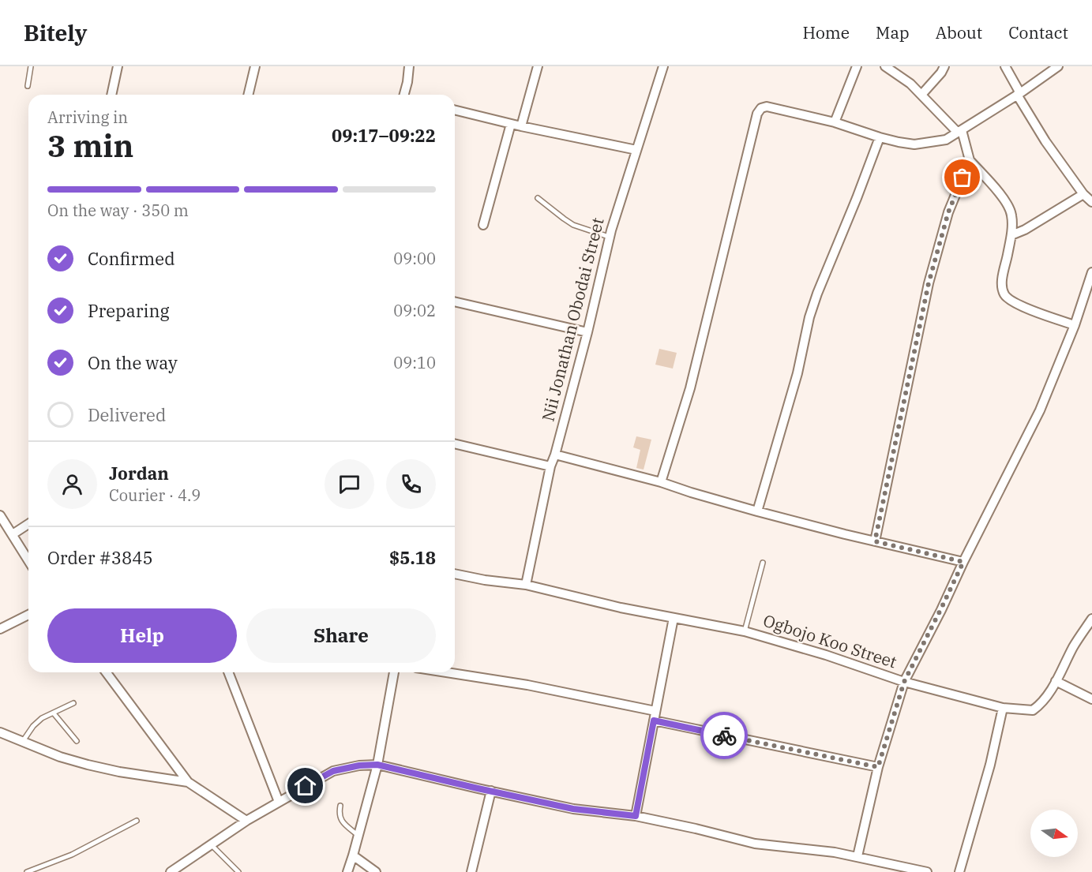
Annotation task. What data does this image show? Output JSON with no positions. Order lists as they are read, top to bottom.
{
  "streets": {
    "street": ["Nii Jonathan Obodai Street", "Ogbojo Koo Street"]
  },
  "crossings": [
    ["Nii Jonathan Obodai Street", "Ogbojo Koo Street"]
  ],
  "north": "right",
  "page": {
    "header": "Bitely",
    "nav": [
      "Home",
      "Map",
      "About",
      "Contact"
    ],
    "heading": ["3 min", "Arriving in", "09:17–09:22"],
    "panel": [
      "Jordan",
      "Courier · 4.9",
      "Order #3845",
      "$5.18"
    ],
    "bar": "On the way · 350 m",
    "list": [
      ["Confirmed", "09:00"],
      ["Preparing", "09:02"],
      ["On the way", "09:10"],
      "Delivered"
    ],
    "buttons": ["Help", "Share"]
  }
}
